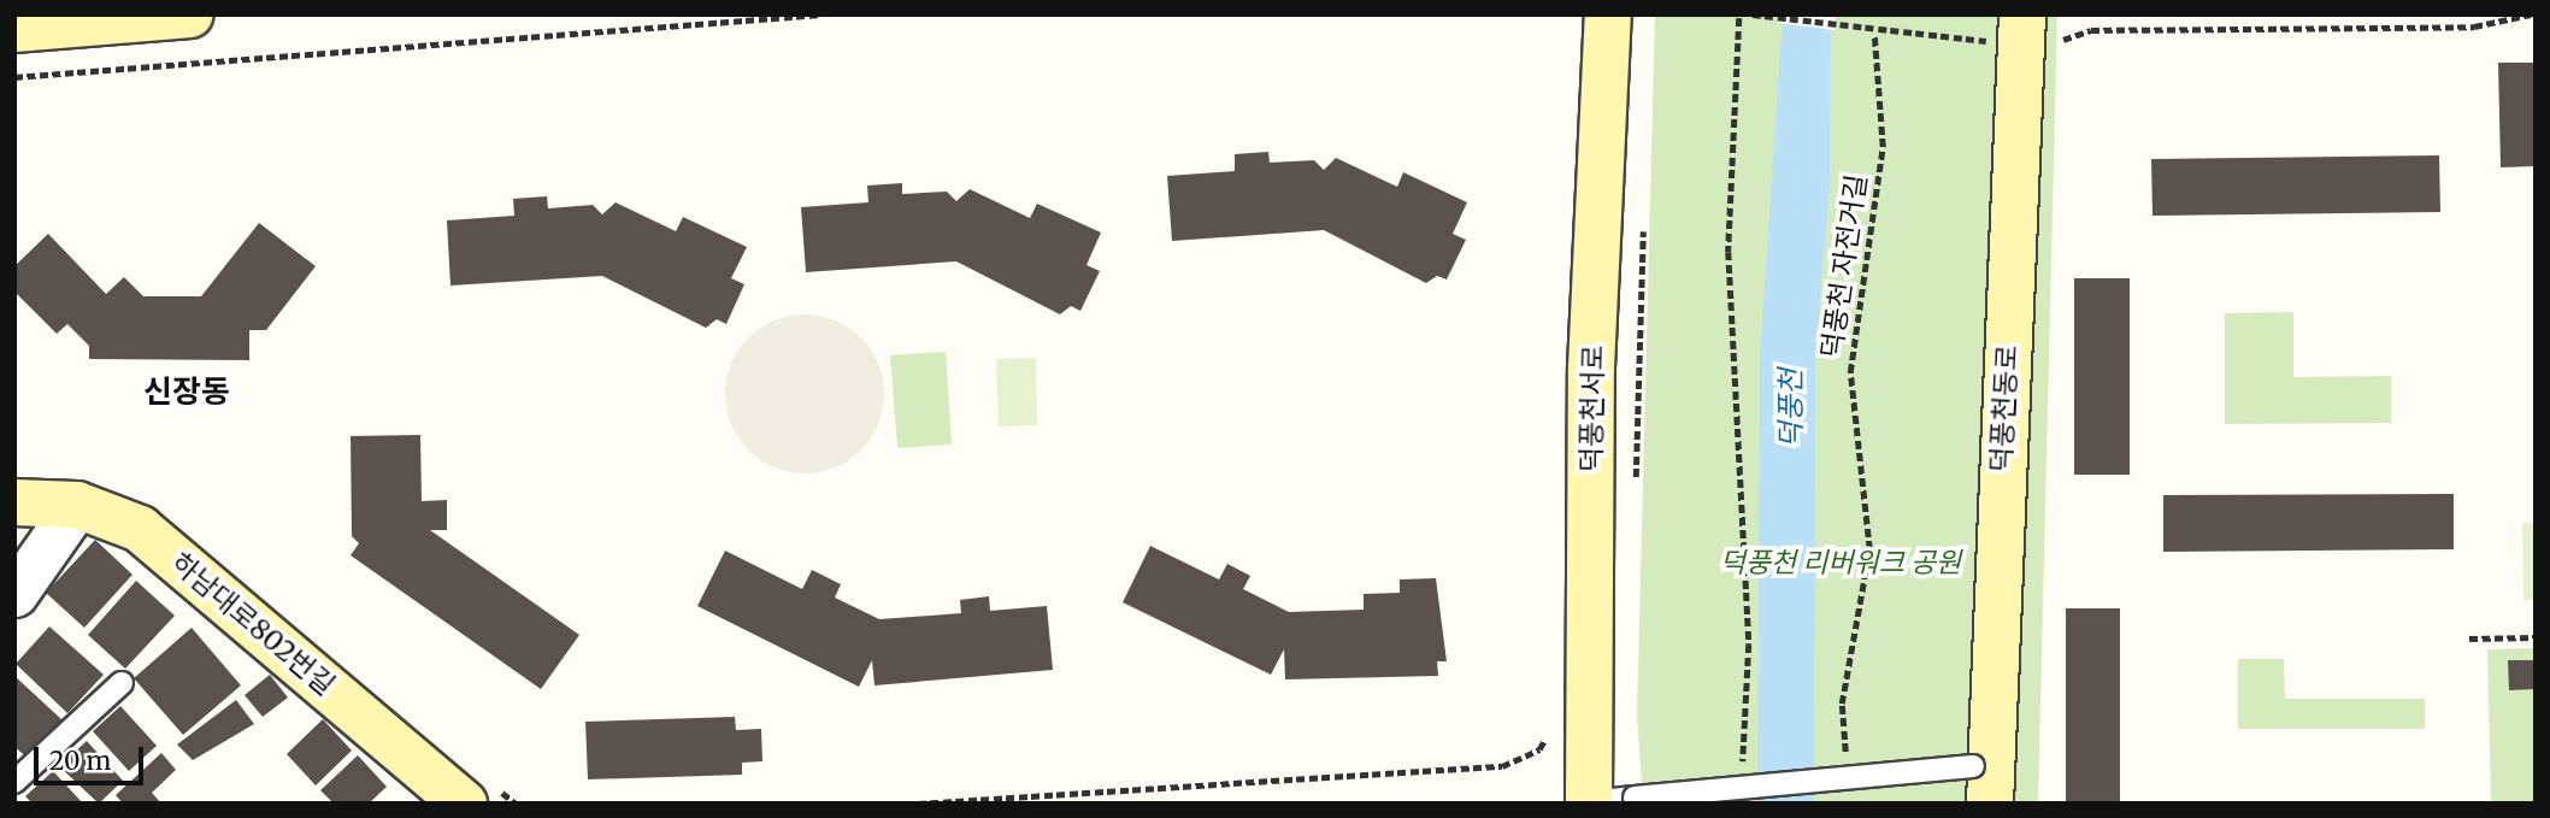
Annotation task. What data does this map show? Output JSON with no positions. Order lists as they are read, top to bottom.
{
  "streets": {
    "street": ["덕풍천서로", "덕풍천동로", "하남대로802번길"],
    "path": ["덕풍천 자전거길"]
  },
  "districts": ["신장동"],
  "water": ["덕풍천"],
  "parks": ["덕풍천 리버워크 공원"],
  "scale_bar": "20 m"
}
